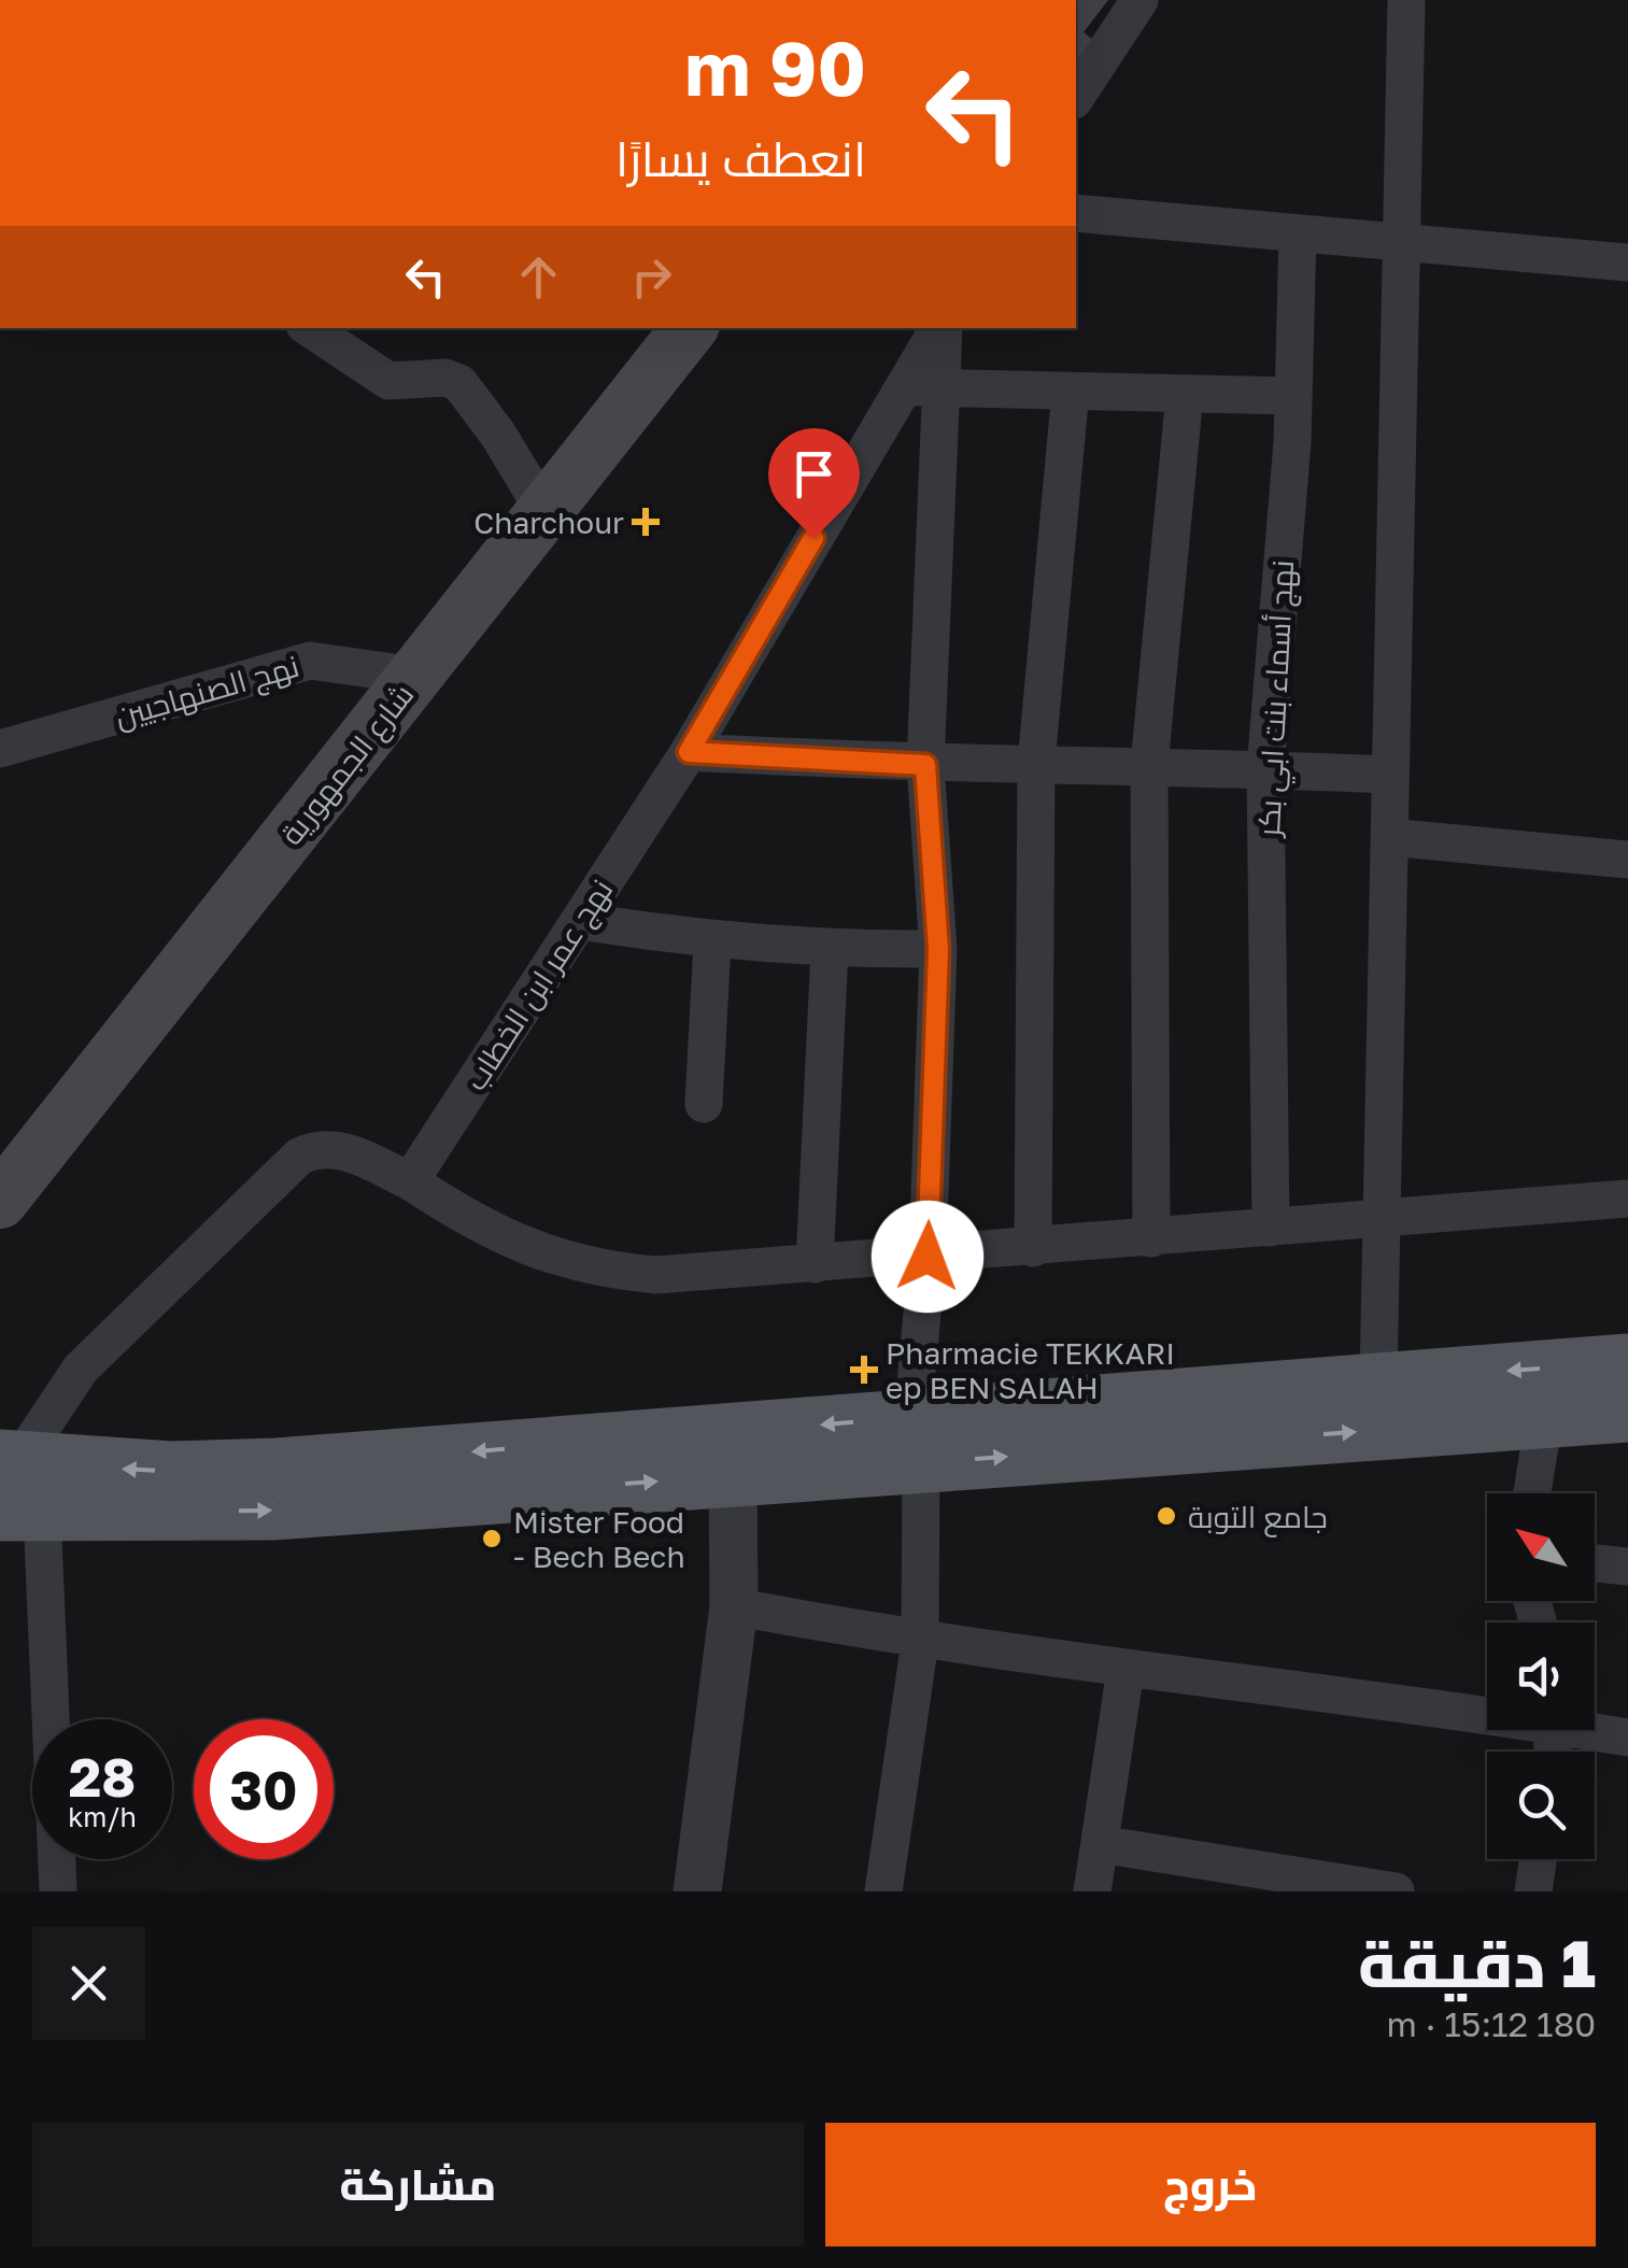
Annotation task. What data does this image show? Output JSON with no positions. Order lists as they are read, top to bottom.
{
  "streets": {
    "main road": ["شارع الجمهورية"],
    "street": ["نهج الصنهاجيين", "نهج أسماء بنت ابي بكر", "نهج عمر ابن الخطاب"]
  },
  "crossings": [
    ["نهج الصنهاجيين", "شارع الجمهورية"]
  ],
  "places": {
    "health": ["Charchour", "Pharmacie TEKKARI ep BEN SALAH"],
    "other": ["جامع التوبة", "Mister Food - Bech Bech"]
  },
  "north": "top left",
  "page": {
    "turn": ["90 m", "انعطف يسارًا"],
    "speed": "28 km/h",
    "limit": "30",
    "heading": ["1 دقيقة", "180 m · 15:12"],
    "buttons": ["خروج", "مشاركة"]
  }
}
